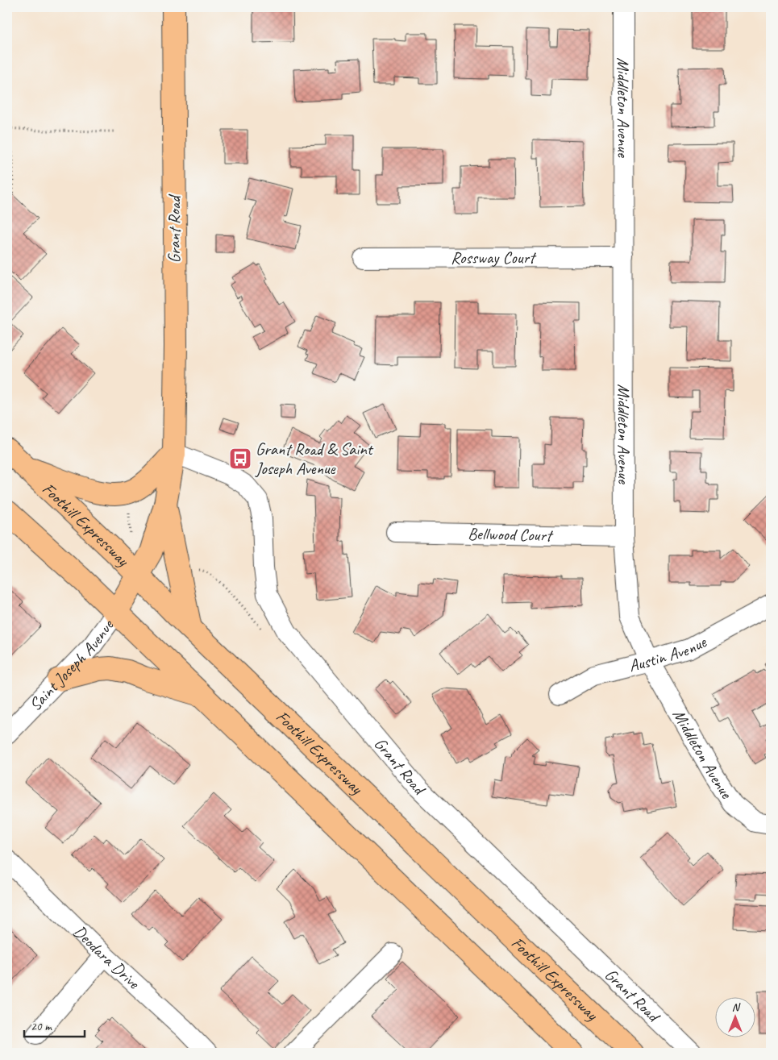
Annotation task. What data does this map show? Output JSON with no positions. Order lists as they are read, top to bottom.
{
  "streets": {
    "main road": ["Grant Road", "Foothill Expressway"],
    "street": [
      "Middleton Avenue",
      "Rossway Court",
      "Bellwood Court",
      "Austin Avenue",
      "Saint Joseph Avenue",
      "Deodara Drive"
    ]
  },
  "crossings": [
    ["Middleton Avenue", "Rossway Court"],
    ["Middleton Avenue", "Bellwood Court"],
    ["Middleton Avenue", "Austin Avenue"],
    ["Grant Road", "Foothill Expressway"],
    ["Grant Road", "Saint Joseph Avenue"]
  ],
  "places": {
    "bus stop": ["Grant Road & Saint Joseph Avenue"]
  },
  "scale_bar": "20 m",
  "north": "top"
}
